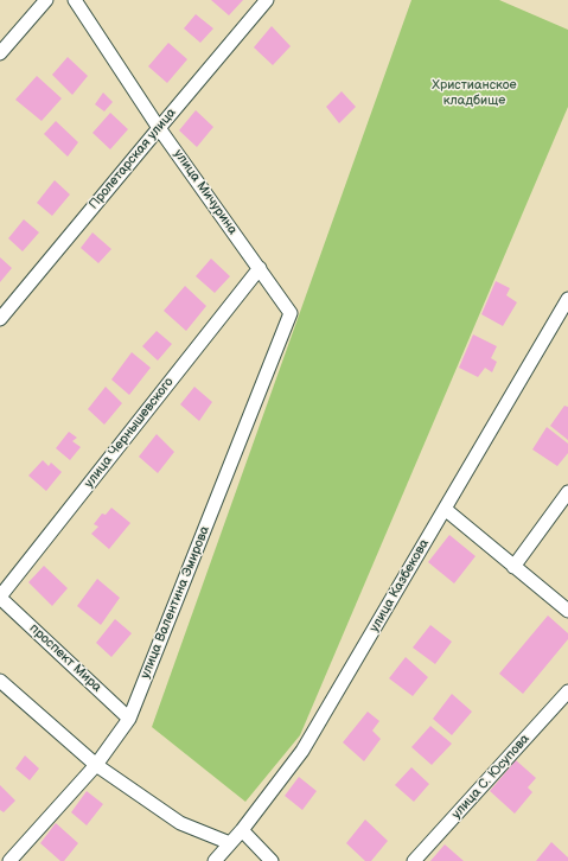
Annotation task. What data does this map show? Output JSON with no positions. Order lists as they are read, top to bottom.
{
  "streets": {
    "street": [
      "Пролетарская улица",
      "улица Мичурина",
      "улица Чернышевского",
      "улица Казбекова",
      "улица Валентина Эмирова",
      "проспект Мира",
      "улица С. Юсупова"
    ]
  },
  "crossings": [
    ["Пролетарская улица", "улица Мичурина"],
    ["улица Мичурина", "улица Чернышевского"],
    ["улица Мичурина", "улица Валентина Эмирова"],
    ["улица Чернышевского", "проспект Мира"],
    ["улица Валентина Эмирова", "проспект Мира"]
  ],
  "parks": ["Христианское кладбище"]
}
